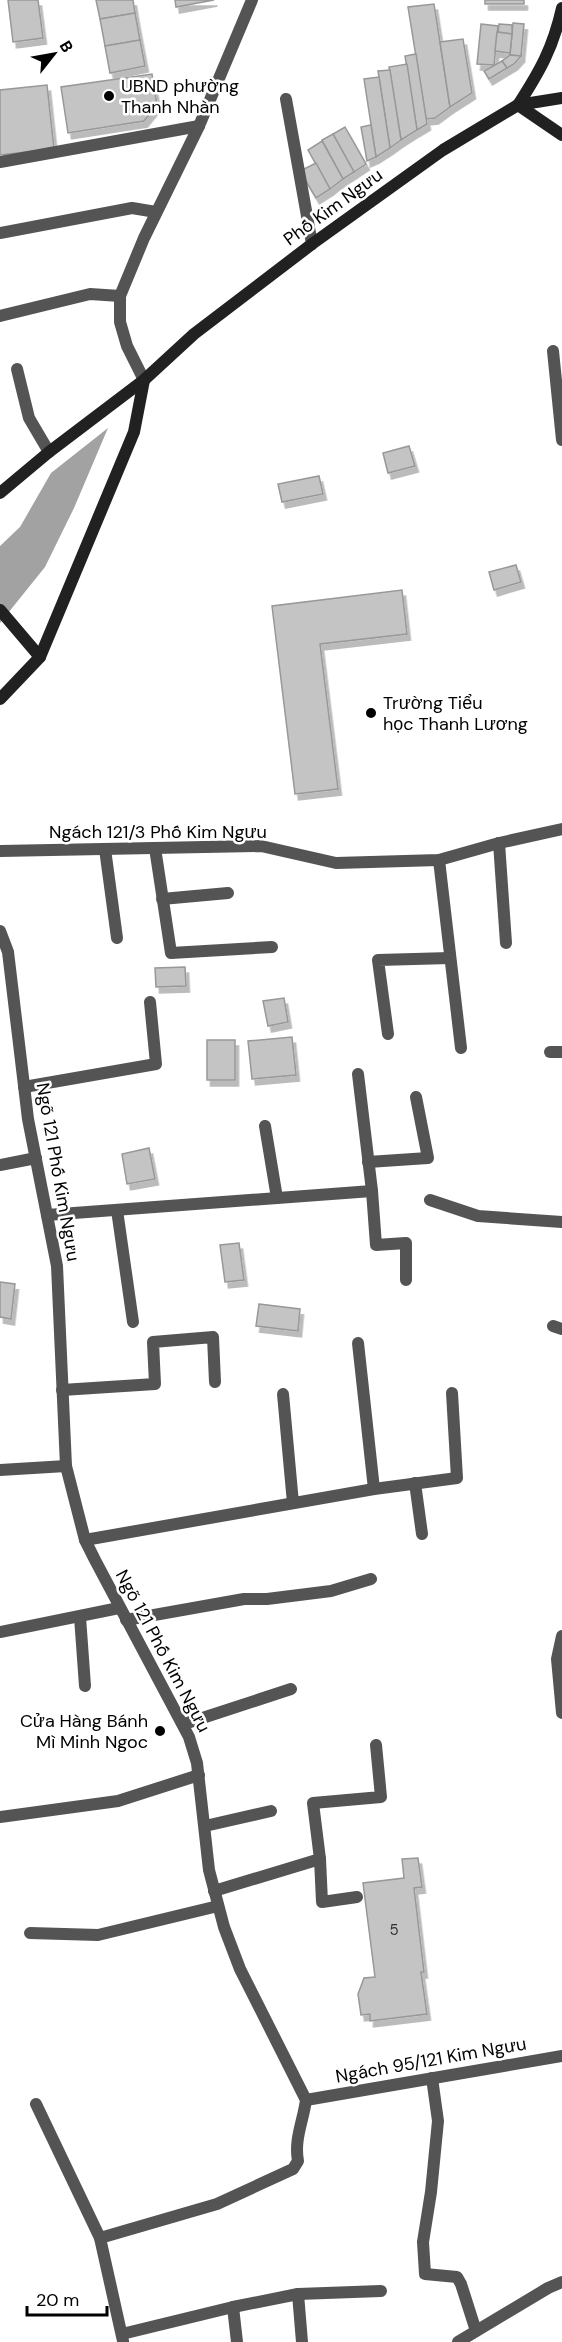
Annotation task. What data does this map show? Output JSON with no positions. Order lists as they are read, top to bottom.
{
  "streets": {
    "main road": ["Phố Kim Ngưu"],
    "street": ["Ngách 121/3 Phố Kim Ngưu", "Ngõ 121 Phố Kim Ngưu", "Ngách 95/121 Kim Ngưu"]
  },
  "crossings": [
    ["Ngõ 121 Phố Kim Ngưu", "Ngách 95/121 Kim Ngưu"]
  ],
  "places": ["UBND phường Thanh Nhàn", "Trường Tiểu học Thanh Lương", "Cửa Hàng Bánh Mì Minh Ngoc"],
  "house_numbers": ["5"],
  "scale_bar": "20 m",
  "north": "top right"
}
